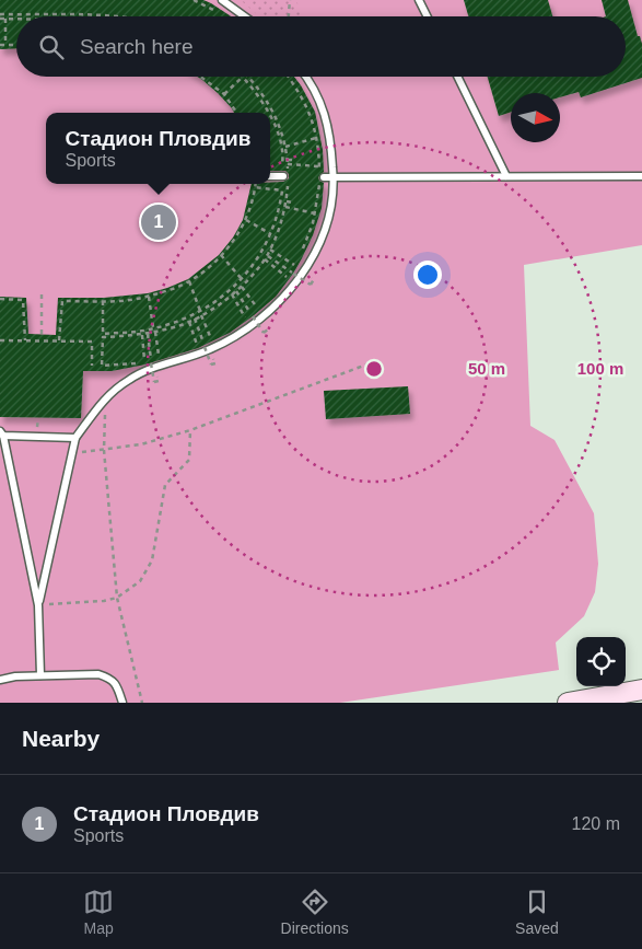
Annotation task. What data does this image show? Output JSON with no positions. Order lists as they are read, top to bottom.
{
  "north": "right",
  "page": {
    "search": "Search here",
    "popup": ["Стадион Пловдив", "Sports"],
    "pins": "1",
    "heading": "Nearby",
    "list": [
      {
        "mark": "1",
        "name": "Стадион Пловдив",
        "note": "Sports",
        "value": "120 m"
      }
    ],
    "nav": ["Map", "Directions", "Saved"]
  },
  "rings": ["50 m", "100 m"]
}
